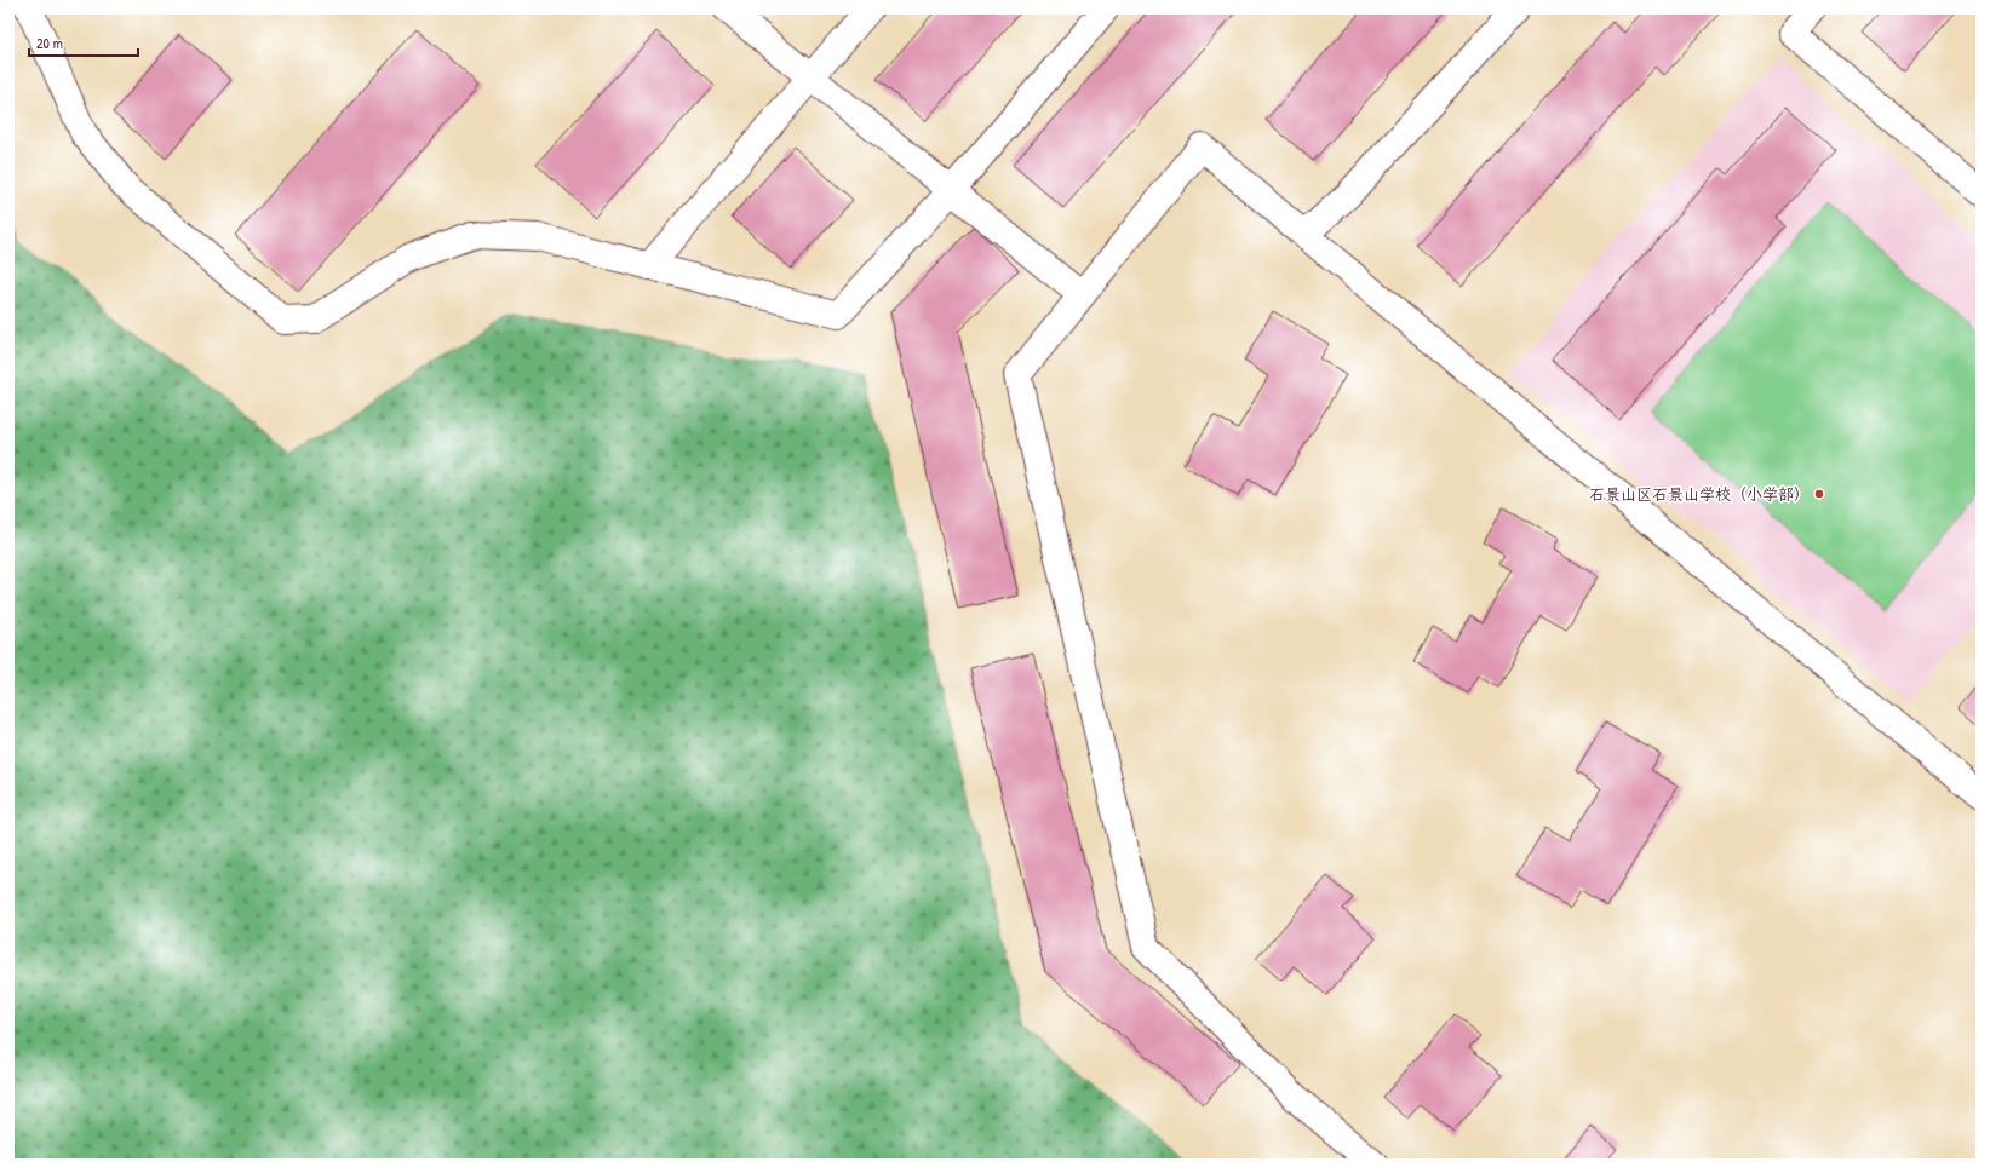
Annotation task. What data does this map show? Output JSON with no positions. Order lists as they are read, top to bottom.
{
  "places": ["石景山区石景山学校（小学部）"],
  "scale_bar": "20 m"
}
